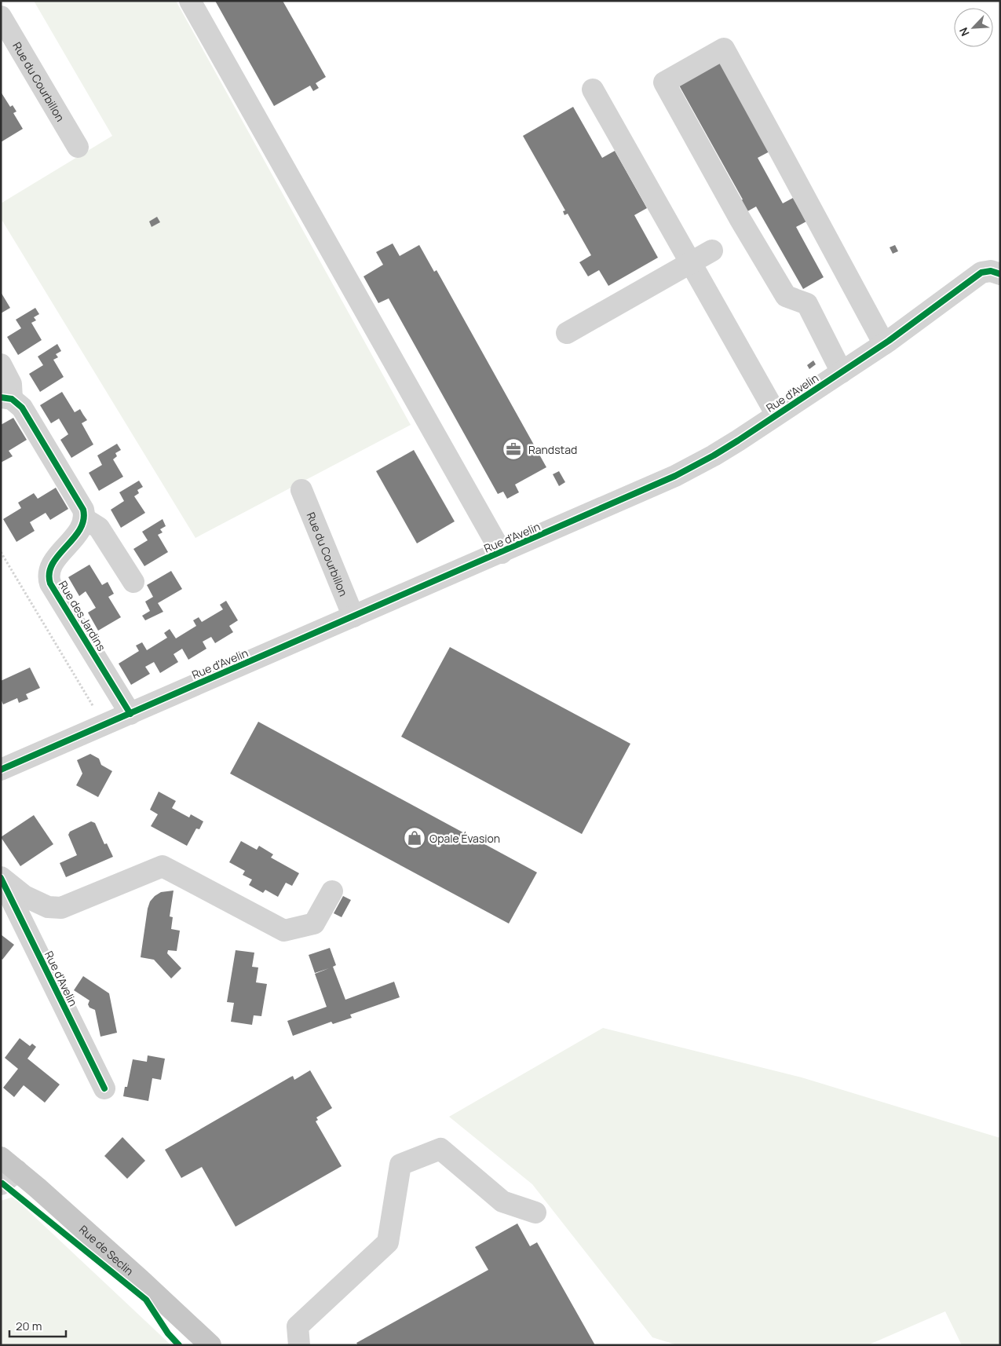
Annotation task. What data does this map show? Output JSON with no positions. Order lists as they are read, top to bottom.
{
  "streets": {
    "main road": ["Rue de Seclin"],
    "street": ["Rue du Courbillon", "Rue d'Avelin", "Rue des Jardins"]
  },
  "crossings": [
    ["Rue du Courbillon", "Rue d'Avelin"],
    ["Rue d'Avelin", "Rue des Jardins"]
  ],
  "places": {
    "office": ["Randstad"],
    "shop": ["Opale Évasion"]
  },
  "scale_bar": "20 m",
  "north": "bottom left"
}
